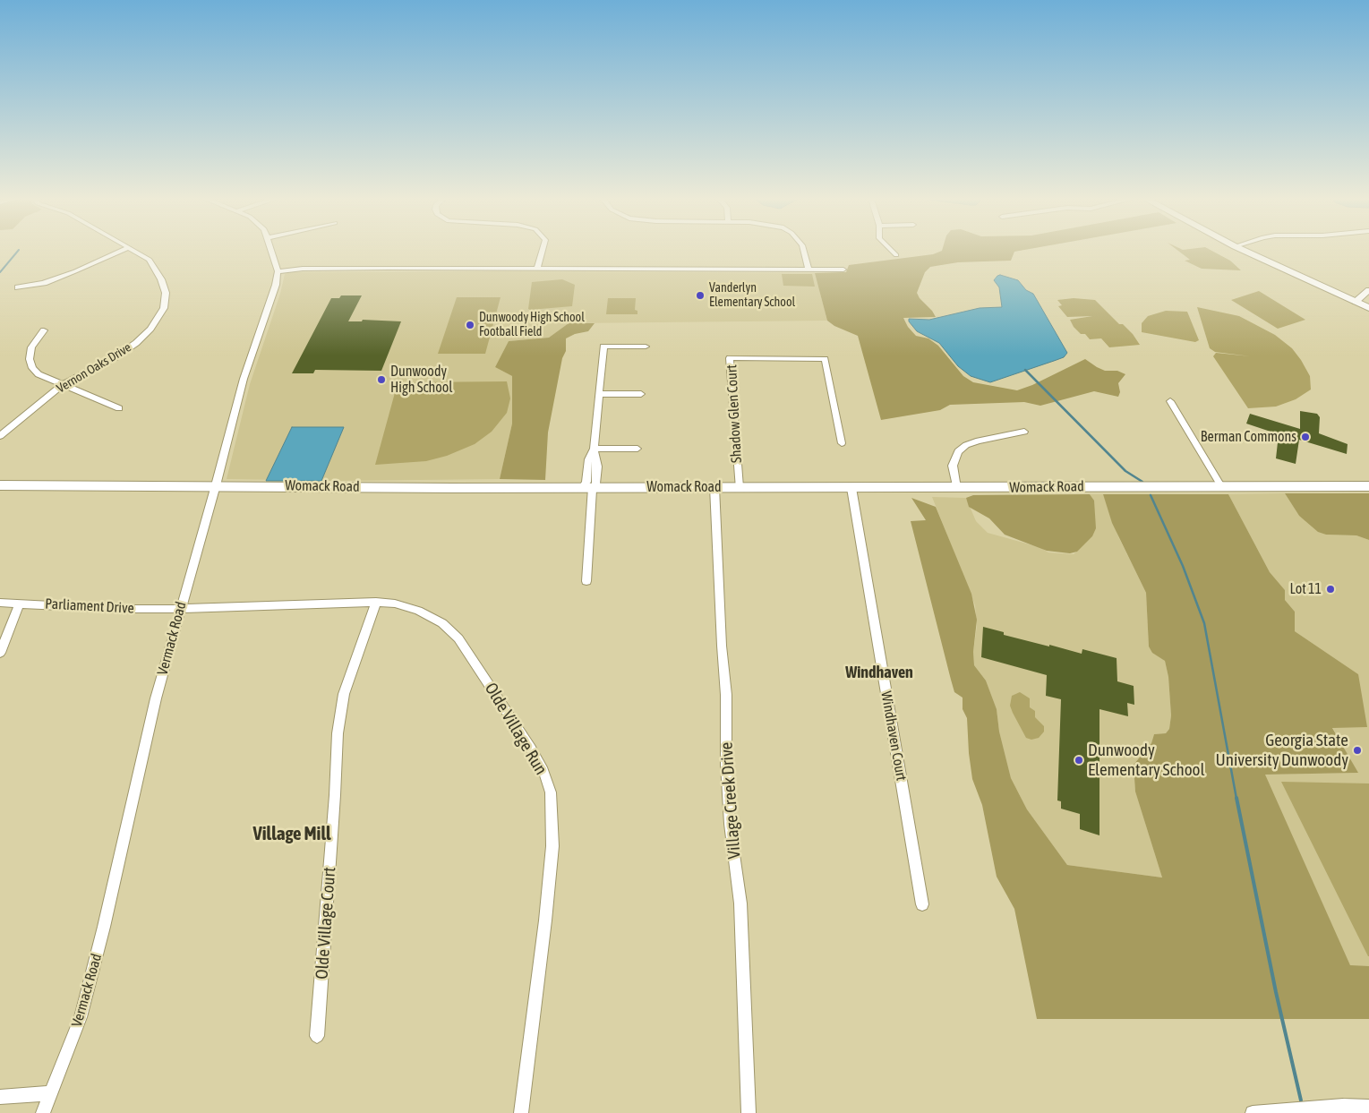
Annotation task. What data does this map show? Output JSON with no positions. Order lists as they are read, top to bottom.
{
  "streets": {
    "street": [
      "Vernon Oaks Drive",
      "Shadow Glen Court",
      "Womack Road",
      "Parliament Drive",
      "Vermack Road",
      "Olde Village Run",
      "Windhaven Court",
      "Village Creek Drive",
      "Olde Village Court"
    ]
  },
  "crossings": [
    ["Shadow Glen Court", "Womack Road"],
    ["Womack Road", "Vermack Road"],
    ["Womack Road", "Windhaven Court"],
    ["Womack Road", "Village Creek Drive"],
    ["Parliament Drive", "Vermack Road"],
    ["Parliament Drive", "Olde Village Run"],
    ["Vermack Road", "Olde Village Run"],
    ["Olde Village Run", "Olde Village Court"]
  ],
  "districts": ["Windhaven", "Village Mill"],
  "places": [
    "Vanderlyn Elementary School",
    "Dunwoody High School Football Field",
    "Dunwoody High School",
    "Berman Commons",
    "Lot 11",
    "Georgia State University Dunwoody",
    "Dunwoody Elementary School"
  ]
}
